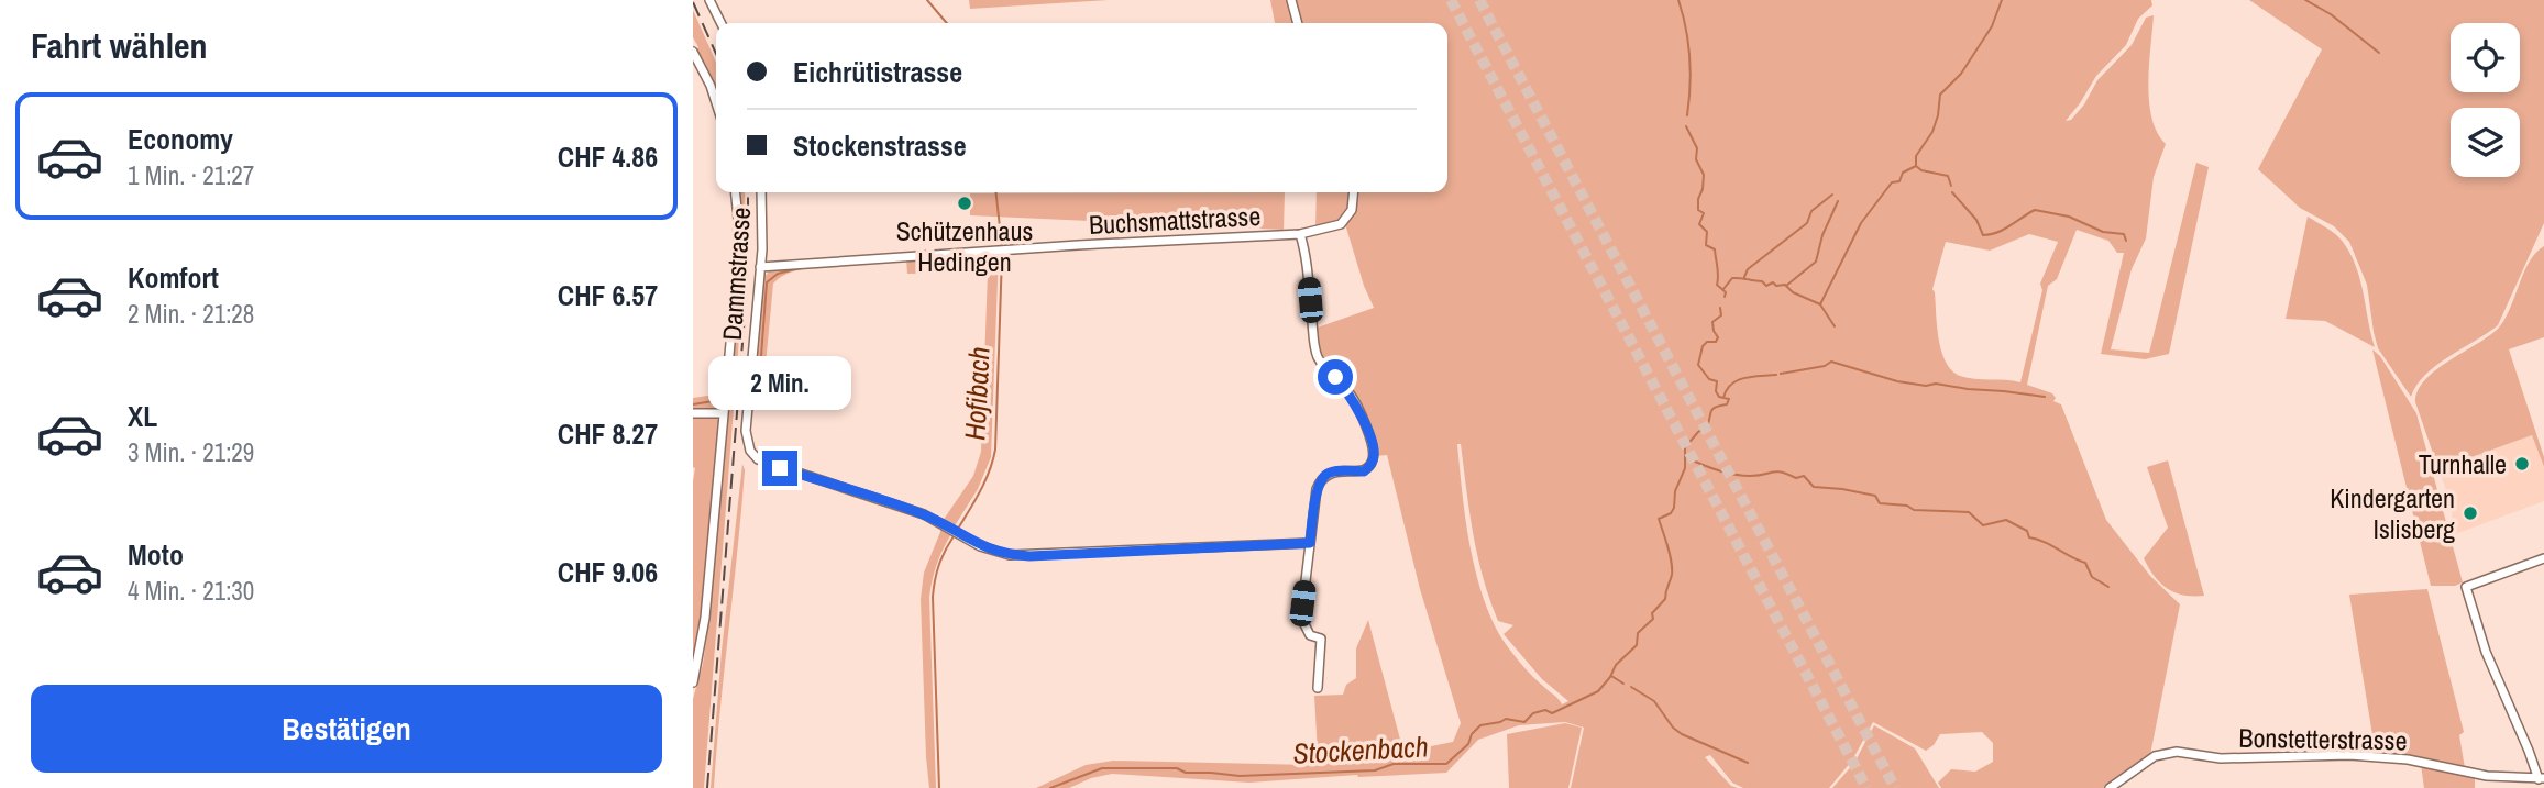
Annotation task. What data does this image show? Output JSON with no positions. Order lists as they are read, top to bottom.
{
  "streets": {
    "street": ["Buchsmattstrasse", "Dammstrasse", "Bonstetterstrasse"]
  },
  "crossings": [
    ["Buchsmattstrasse", "Dammstrasse"]
  ],
  "water": ["Hofibach", "Stockenbach"],
  "places": ["Schützenhaus Hedingen", "Turnhalle", "Kindergarten Islisberg"],
  "page": {
    "heading": "Fahrt wählen",
    "banner": ["Eichrütistrasse", "Stockenstrasse"],
    "list": [
      {
        "name": "Economy",
        "note": "1 Min. · 21:27",
        "value": "CHF 4.86"
      },
      {
        "name": "Komfort",
        "note": "2 Min. · 21:28",
        "value": "CHF 6.57"
      },
      {
        "name": "XL",
        "note": "3 Min. · 21:29",
        "value": "CHF 8.27"
      },
      {
        "name": "Moto",
        "note": "4 Min. · 21:30",
        "value": "CHF 9.06"
      }
    ],
    "bubble": "2 Min.",
    "buttons": "Bestätigen"
  }
}
